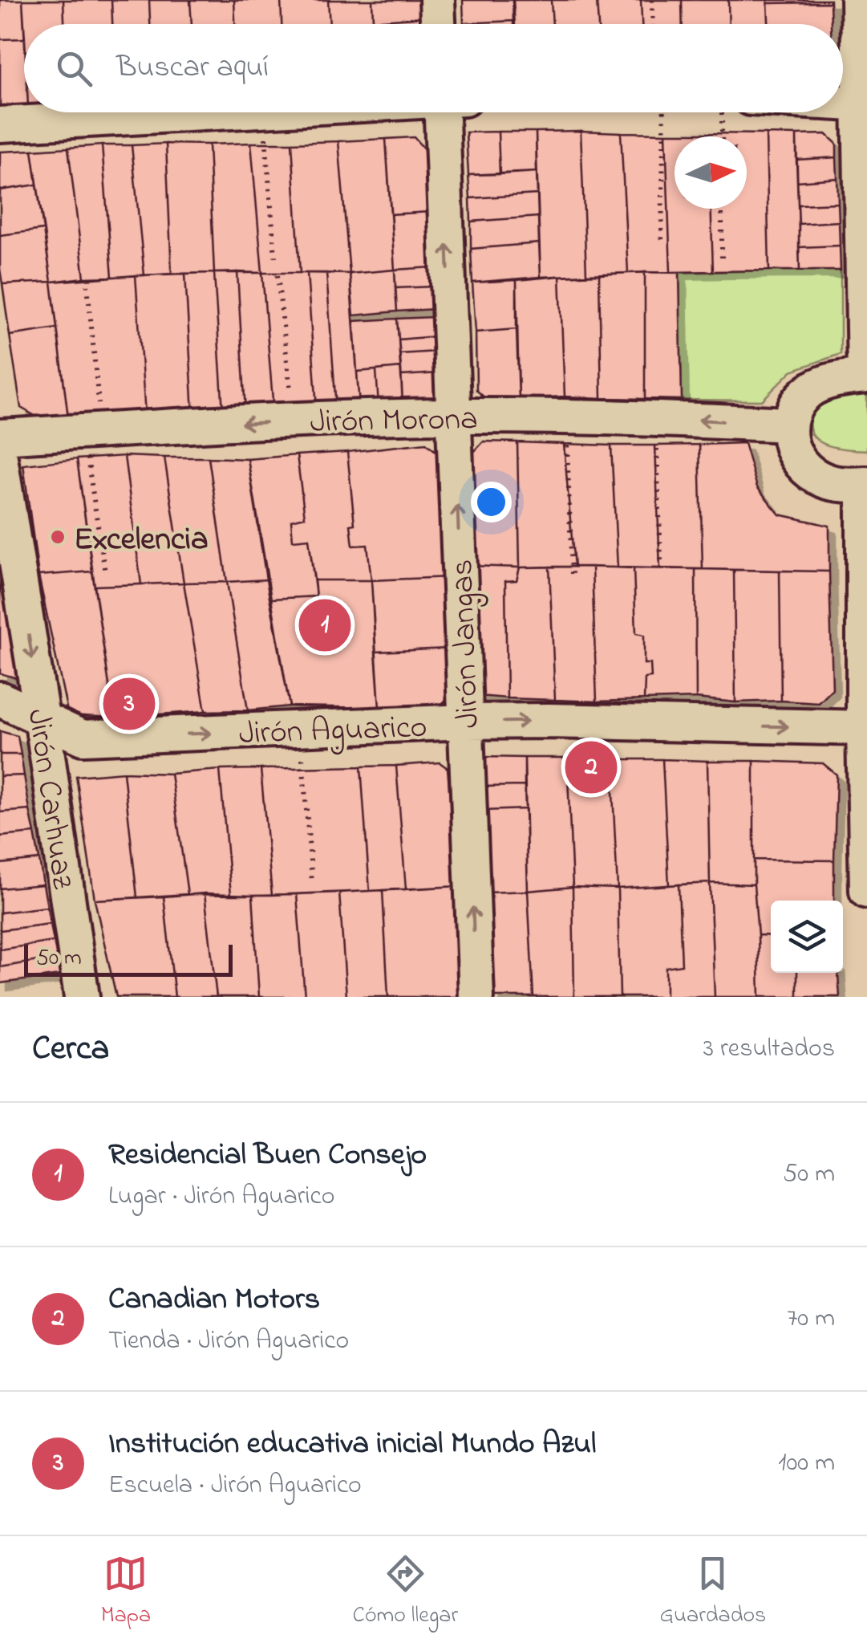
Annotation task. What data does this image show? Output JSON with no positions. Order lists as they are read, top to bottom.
{
  "streets": {
    "street": [
      "Jirón Morona",
      "Jirón Jangas",
      "Jirón Aguarico",
      "Jirón Carhuaz"
    ]
  },
  "crossings": [
    ["Jirón Morona", "Jirón Jangas"],
    ["Jirón Jangas", "Jirón Aguarico"],
    ["Jirón Aguarico", "Jirón Carhuaz"]
  ],
  "one_way": [
    "Jirón Morona",
    "Jirón Jangas",
    "Jirón Aguarico",
    "Jirón Carhuaz"
  ],
  "places": ["Excelencia"],
  "scale_bar": "50 m",
  "north": "right",
  "page": {
    "search": "Buscar aquí",
    "pins": ["1", "3", "2"],
    "scale": "50 m",
    "heading": ["Cerca", "3 resultados"],
    "list": [
      {
        "mark": "1",
        "name": "Residencial Buen Consejo",
        "note": "Lugar · Jirón Aguarico",
        "value": "50 m"
      },
      {
        "mark": "2",
        "name": "Canadian Motors",
        "note": "Tienda · Jirón Aguarico",
        "value": "70 m"
      },
      {
        "mark": "3",
        "name": "Institución educativa inicial Mundo Azul",
        "note": "Escuela · Jirón Aguarico",
        "value": "100 m"
      }
    ],
    "nav": ["Mapa", "Cómo llegar", "Guardados"]
  }
}
